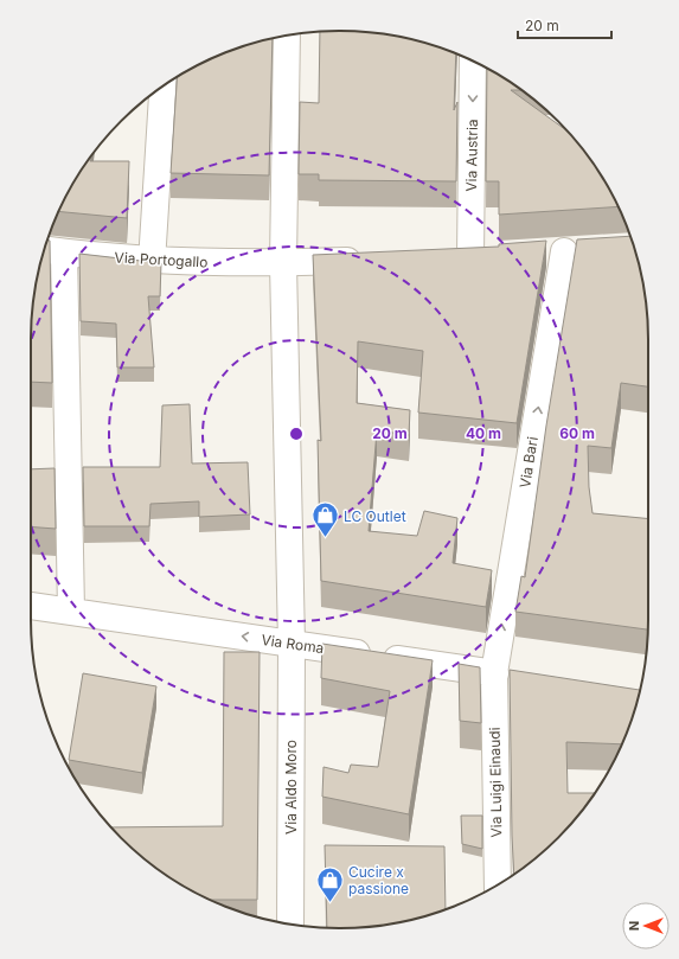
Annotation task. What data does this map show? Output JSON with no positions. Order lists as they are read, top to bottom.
{
  "streets": {
    "street": [
      "Via Austria",
      "Via Portogallo",
      "Via Bari",
      "Via Roma",
      "Via Luigi Einaudi",
      "Via Aldo Moro"
    ]
  },
  "crossings": [
    ["Via Portogallo", "Via Aldo Moro"],
    ["Via Bari", "Via Roma"],
    ["Via Bari", "Via Luigi Einaudi"],
    ["Via Roma", "Via Luigi Einaudi"],
    ["Via Roma", "Via Aldo Moro"]
  ],
  "one_way": ["Via Austria", "Via Bari", "Via Roma"],
  "places": {
    "shop": ["LC Outlet", "Cucire x passione"]
  },
  "scale_bar": "20 m",
  "north": "left",
  "rings": ["20 m", "40 m", "60 m"]
}
